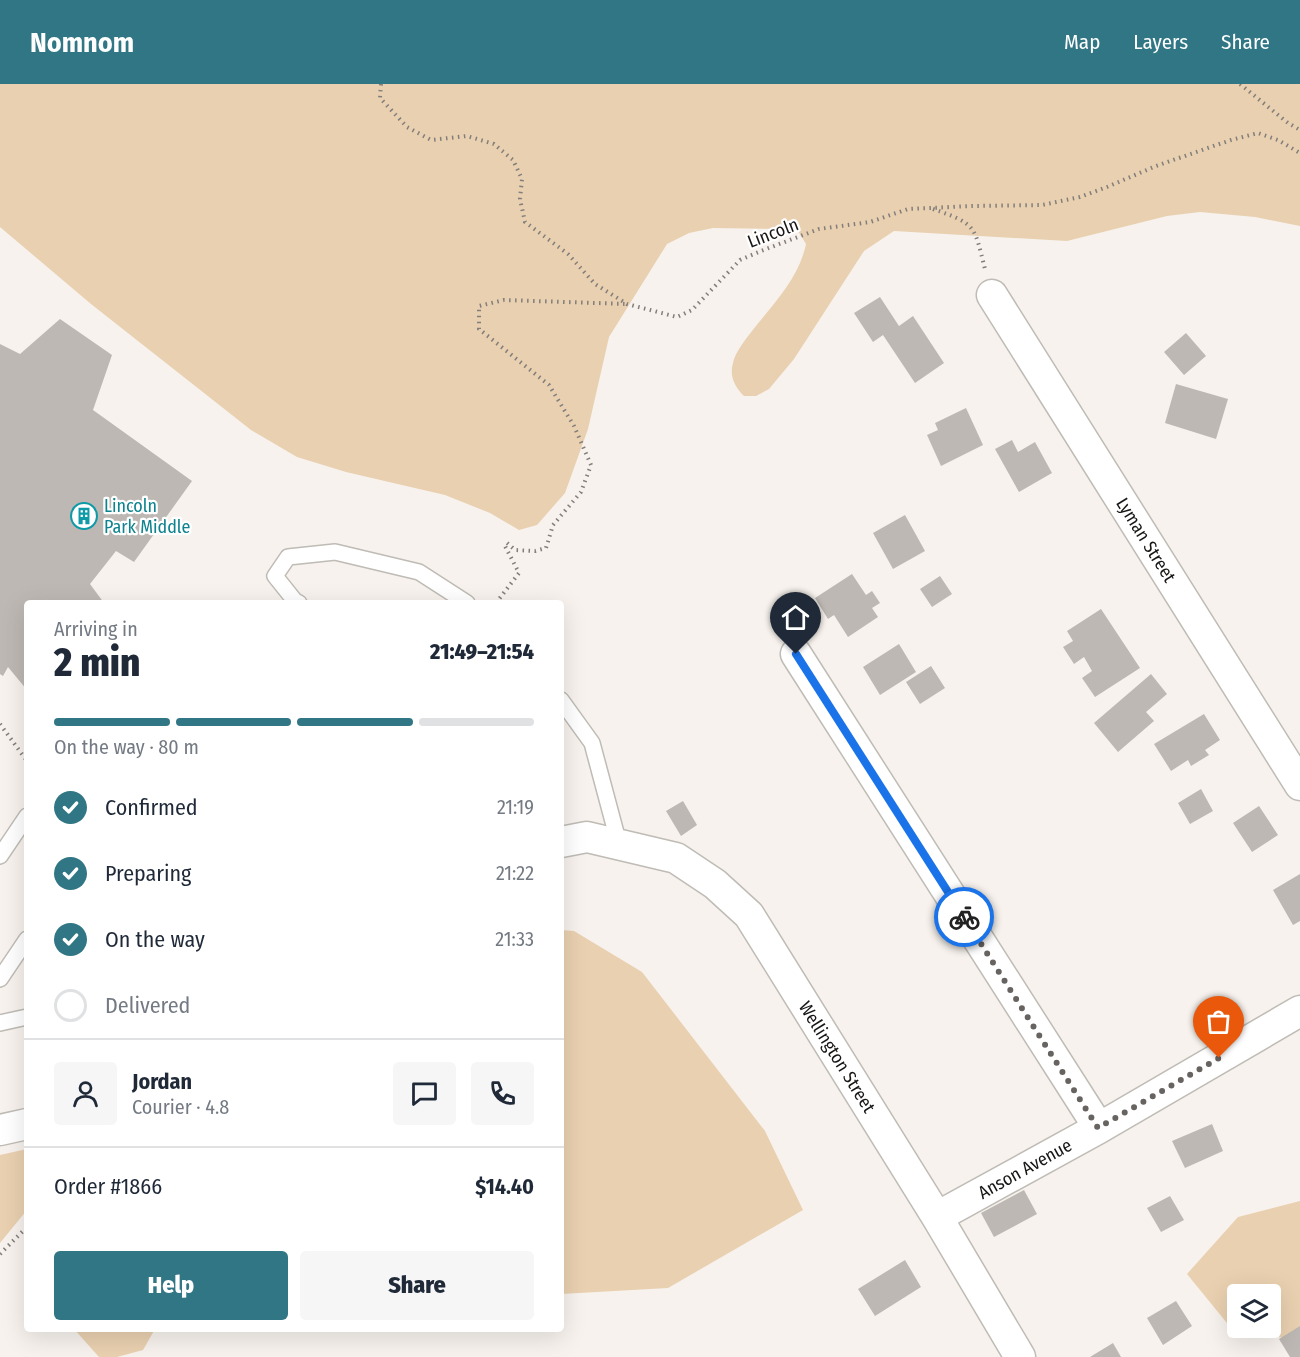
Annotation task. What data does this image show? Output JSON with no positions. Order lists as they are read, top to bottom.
{
  "streets": {
    "street": ["Lyman Street", "Wellington Street", "Anson Avenue"],
    "path": ["Lincoln"]
  },
  "crossings": [
    ["Wellington Street", "Anson Avenue"]
  ],
  "places": {
    "building": ["Lincoln Park Middle"]
  },
  "page": {
    "header": "Nomnom",
    "nav": ["Map", "Layers", "Share"],
    "heading": ["2 min", "Arriving in", "21:49–21:54"],
    "panel": [
      "Jordan",
      "Courier · 4.8",
      "Order #1866",
      "$14.40"
    ],
    "bar": "On the way · 80 m",
    "list": [
      ["Confirmed", "21:19"],
      ["Preparing", "21:22"],
      ["On the way", "21:33"],
      "Delivered"
    ],
    "buttons": ["Help", "Share"]
  }
}
